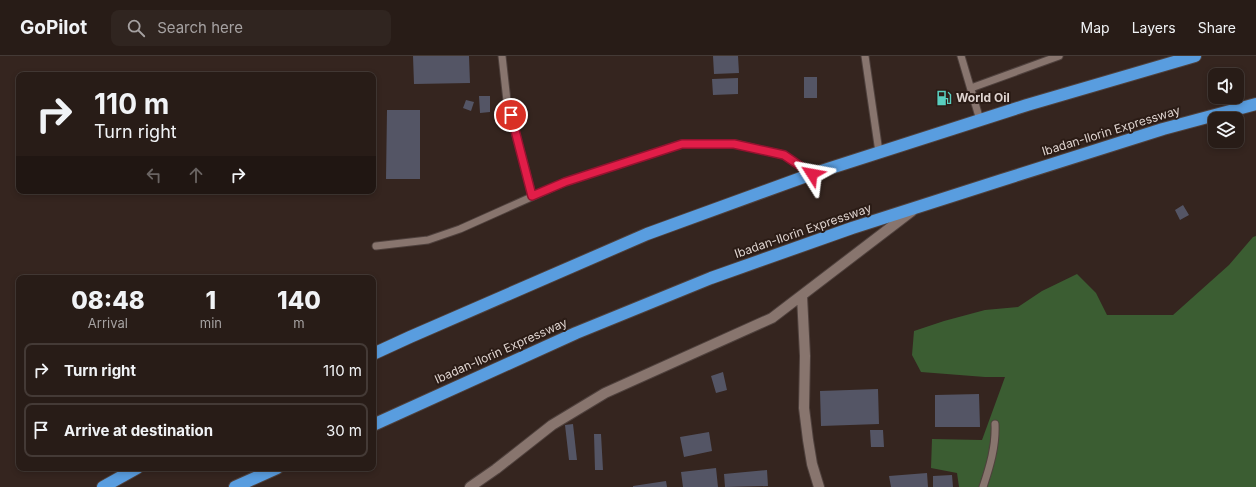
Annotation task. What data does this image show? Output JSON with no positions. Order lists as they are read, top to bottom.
{
  "streets": {
    "highway": ["Ibadan-Ilorin Expressway"]
  },
  "places": {
    "fuel station": ["World Oil"]
  },
  "page": {
    "header": "GoPilot",
    "search": "Search here",
    "nav": ["Map", "Layers", "Share"],
    "turn": ["110 m", "Turn right"],
    "eta": [
      "08:48",
      "Arrival",
      "1",
      "min",
      "140",
      "m"
    ],
    "list": [
      {
        "name": "Turn right",
        "value": "110 m"
      },
      {
        "name": "Arrive at destination",
        "value": "30 m"
      }
    ]
  }
}
